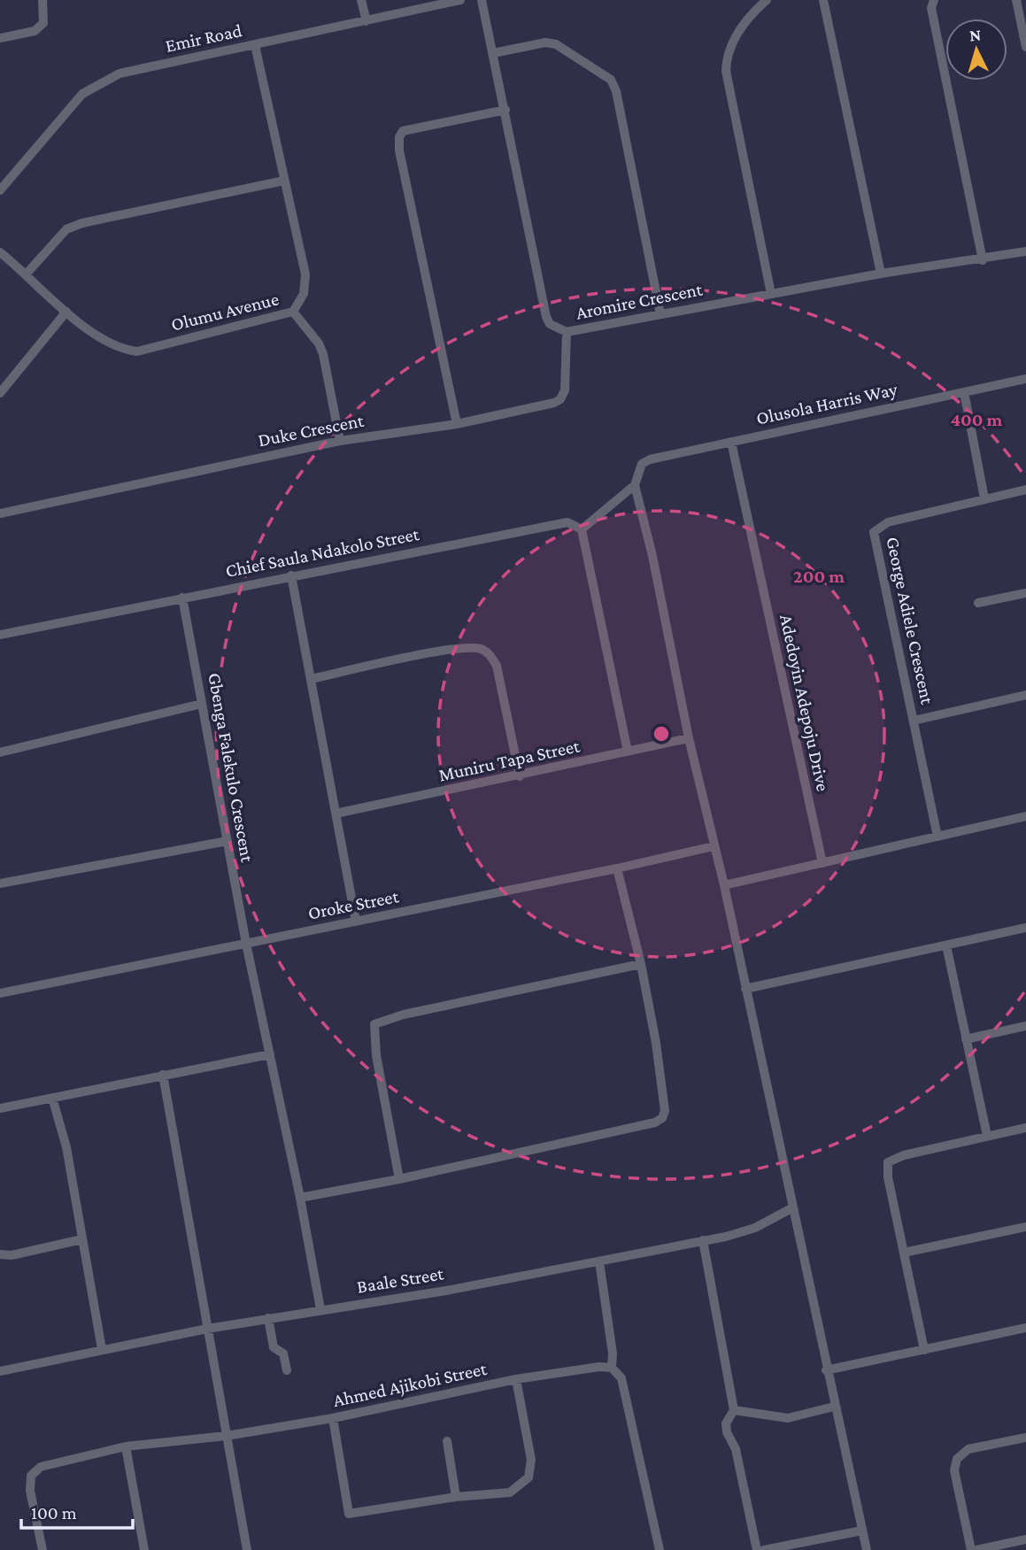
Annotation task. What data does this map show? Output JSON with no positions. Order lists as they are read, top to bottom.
{
  "streets": {
    "street": [
      "Emir Road",
      "Aromire Crescent",
      "Olumu Avenue",
      "Olusola Harris Way",
      "Duke Crescent",
      "Chief Saula Ndakolo Street",
      "George Adiele Crescent",
      "Adedoyin Adepoju Drive",
      "Muniru Tapa Street",
      "Gbenga Falekulo Crescent",
      "Oroke Street",
      "Baale Street",
      "Ahmed Ajikobi Street"
    ]
  },
  "crossings": [
    ["Emir Road", "Olumu Avenue"],
    ["Aromire Crescent", "Duke Crescent"],
    ["Olusola Harris Way", "Adedoyin Adepoju Drive"],
    ["Chief Saula Ndakolo Street", "Gbenga Falekulo Crescent"],
    ["Gbenga Falekulo Crescent", "Oroke Street"],
    ["Gbenga Falekulo Crescent", "Baale Street"]
  ],
  "scale_bar": "100 m",
  "north": "top",
  "rings": ["400 m", "200 m"]
}
